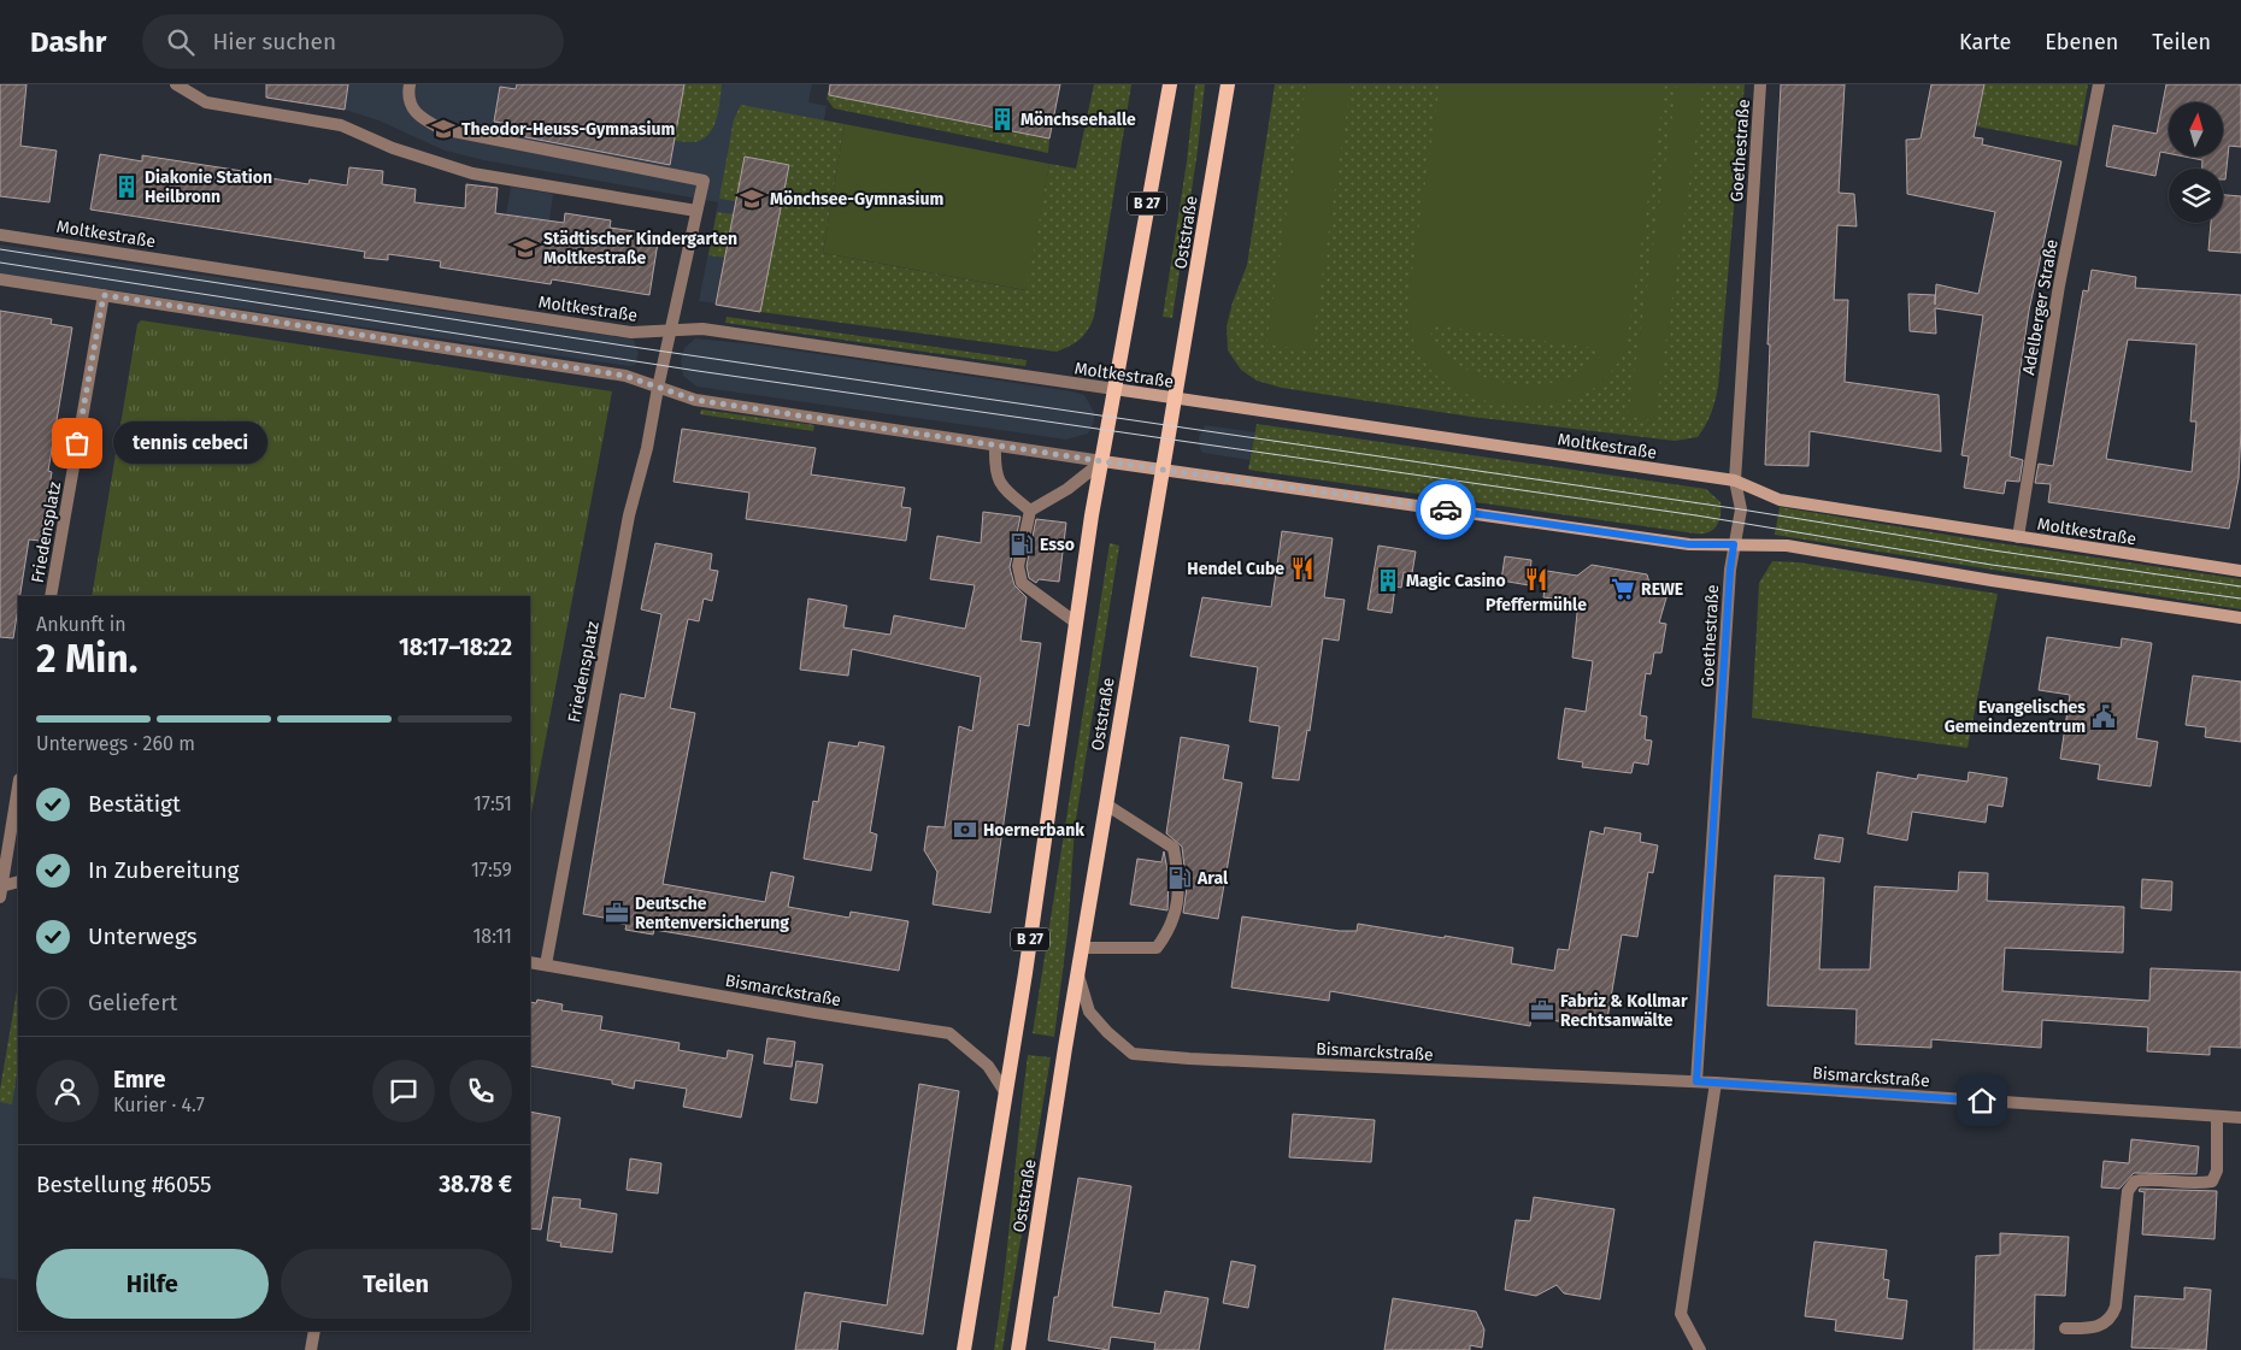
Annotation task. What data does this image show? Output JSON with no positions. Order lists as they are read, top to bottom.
{
  "streets": {
    "main road": ["B 27", "Oststraße"],
    "street": [
      "Goethestraße",
      "Moltkestraße",
      "Adelberger Straße",
      "Friedensplatz",
      "Bismarckstraße"
    ]
  },
  "crossings": [
    ["Goethestraße", "Moltkestraße"],
    ["Goethestraße", "Bismarckstraße"],
    ["Oststraße", "Moltkestraße"],
    ["Oststraße", "Bismarckstraße"],
    ["Moltkestraße", "Adelberger Straße"],
    ["Moltkestraße", "Friedensplatz"],
    ["Friedensplatz", "Bismarckstraße"]
  ],
  "places": {
    "building": ["Mönchseehalle", "Diakonie Station Heilbronn", "Magic Casino"],
    "school or university": ["Theodor-Heuss-Gymnasium", "Mönchsee-Gymnasium", "Städtischer Kindergarten Moltkestraße"],
    "other": ["tennis cebeci"],
    "fuel station": ["Esso", "Aral"],
    "restaurant": ["Hendel Cube", "Pfeffermühle"],
    "supermarket": ["REWE"],
    "public building": ["Evangelisches Gemeindezentrum"],
    "bank": ["Hoernerbank"],
    "office": ["Deutsche Rentenversicherung", "Fabriz & Kollmar Rechtsanwälte"]
  },
  "north": "top",
  "page": {
    "header": "Dashr",
    "search": "Hier suchen",
    "nav": ["Karte", "Ebenen", "Teilen"],
    "bubble": "tennis cebeci",
    "heading": ["2 Min.", "Ankunft in", "18:17–18:22"],
    "panel": [
      "Emre",
      "Kurier · 4.7",
      "Bestellung #6055",
      "38.78 €"
    ],
    "bar": "Unterwegs · 260 m",
    "list": [
      ["Bestätigt", "17:51"],
      ["In Zubereitung", "17:59"],
      ["Unterwegs", "18:11"],
      "Geliefert"
    ],
    "buttons": ["Hilfe", "Teilen"]
  }
}
